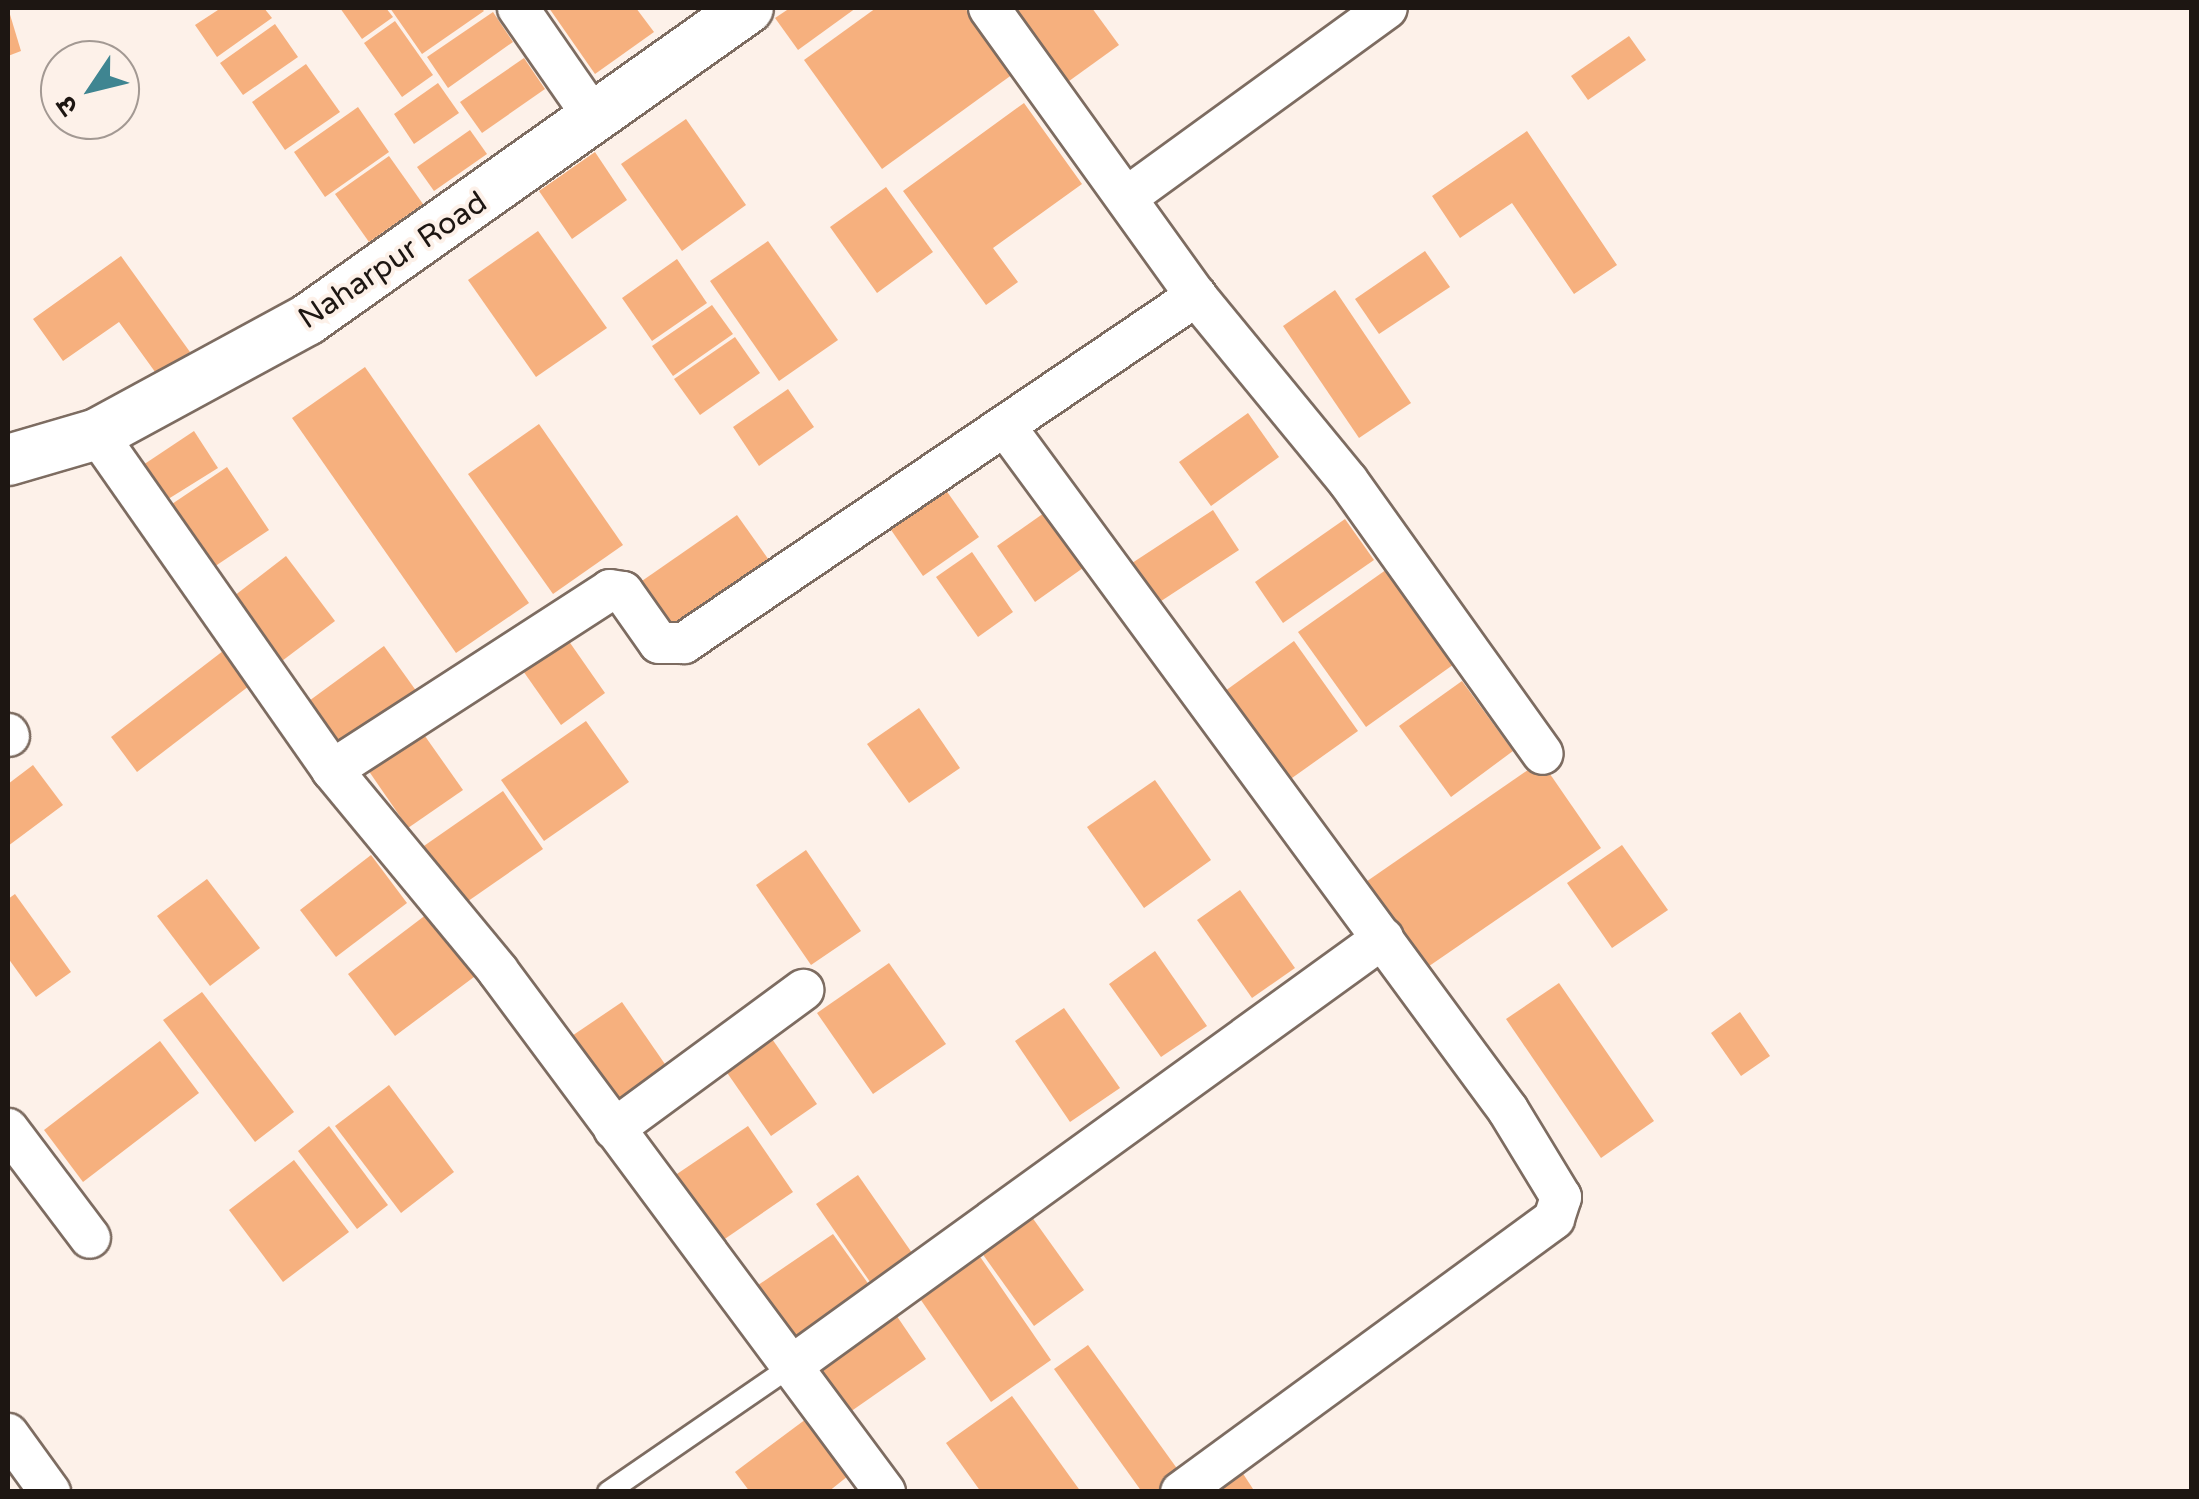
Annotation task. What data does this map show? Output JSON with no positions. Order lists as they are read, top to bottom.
{
  "streets": {
    "street": ["Naharpur Road"]
  },
  "north": "bottom left"
}
